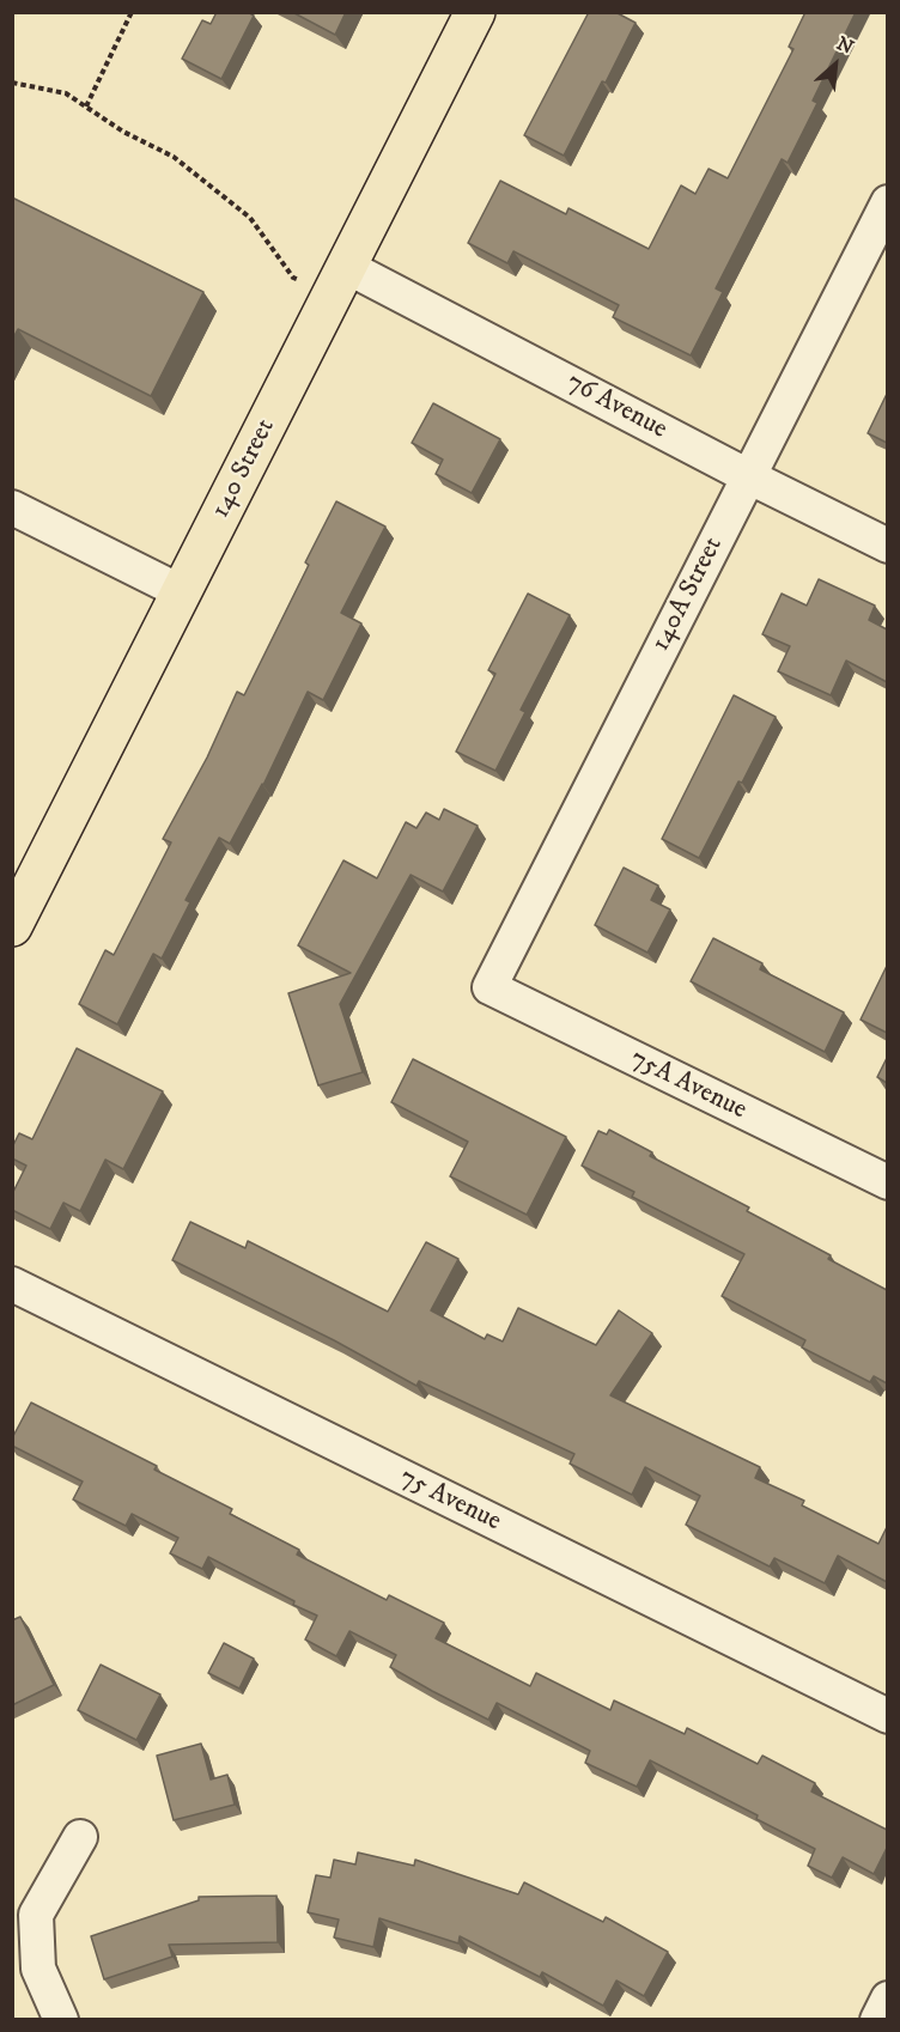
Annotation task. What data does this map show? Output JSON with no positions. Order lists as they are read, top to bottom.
{
  "streets": {
    "main road": ["140 Street"],
    "street": [
      "76 Avenue",
      "140A Street",
      "75A Avenue",
      "75 Avenue"
    ]
  },
  "crossings": [
    ["76 Avenue", "140 Street"],
    ["76 Avenue", "140A Street"],
    ["140A Street", "75A Avenue"]
  ],
  "north": "top right"
}
